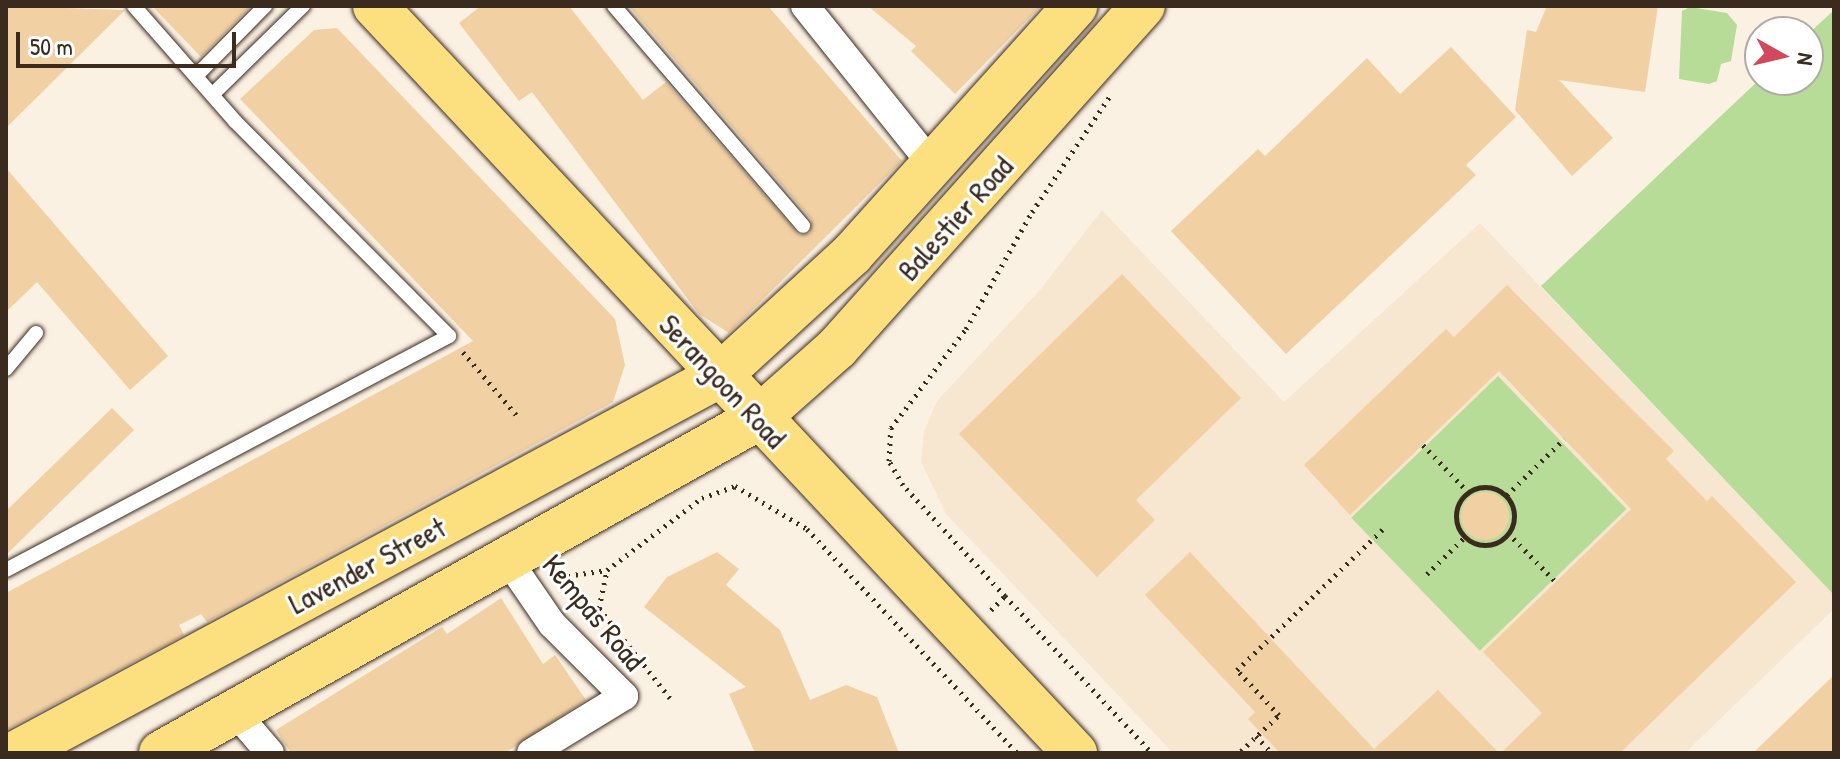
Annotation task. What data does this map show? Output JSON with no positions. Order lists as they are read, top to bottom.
{
  "streets": {
    "main road": ["Balestier Road", "Serangoon Road", "Lavender Street"],
    "street": ["Kempas Road"]
  },
  "crossings": [
    ["Balestier Road", "Serangoon Road"],
    ["Balestier Road", "Lavender Street"],
    ["Serangoon Road", "Lavender Street"]
  ],
  "scale_bar": "50 m",
  "north": "right"
}
